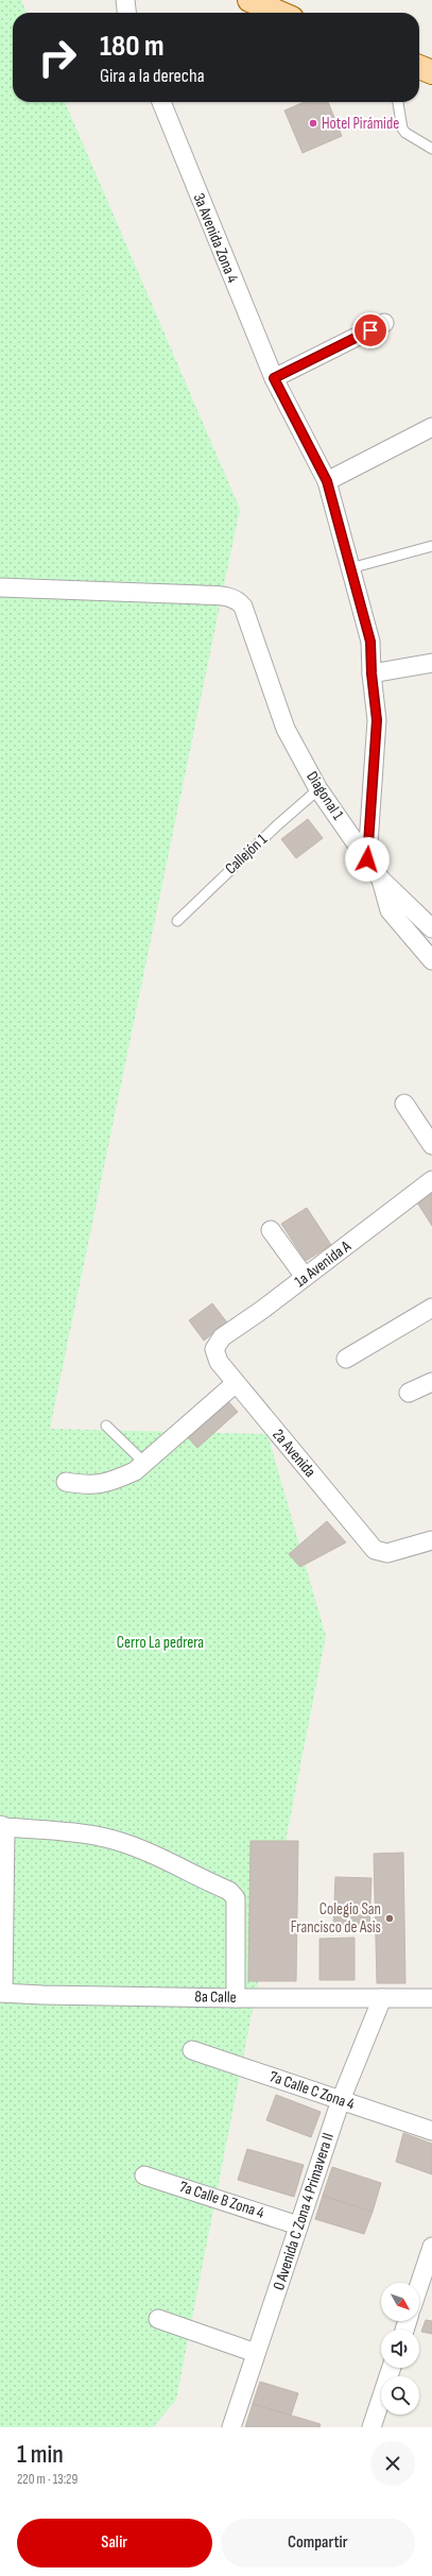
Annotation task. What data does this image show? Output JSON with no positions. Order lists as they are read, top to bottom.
{
  "streets": {
    "street": [
      "3a Avenida Zona 4",
      "Diagonal 1",
      "1a Avenida A",
      "2a Avenida",
      "8a Calle",
      "7a Calle C Zona 4",
      "7a Calle B Zona 4",
      "0 Avenida C Zona 4 Primavera II"
    ],
    "lane": ["Callejón 1"]
  },
  "crossings": [
    ["3a Avenida Zona 4", "Diagonal 1"],
    ["Diagonal 1", "Callejón 1"],
    ["1a Avenida A", "2a Avenida"],
    ["8a Calle", "0 Avenida C Zona 4 Primavera II"],
    ["7a Calle C Zona 4", "0 Avenida C Zona 4 Primavera II"],
    ["7a Calle B Zona 4", "0 Avenida C Zona 4 Primavera II"]
  ],
  "parks": ["Cerro La pedrera"],
  "places": ["Hotel Pirámide", "Colegio San Francisco de Asis"],
  "north": "bottom right",
  "page": {
    "turn": ["180 m", "Gira a la derecha"],
    "heading": ["1 min", "220 m · 13:29"],
    "buttons": ["Salir", "Compartir"]
  }
}
